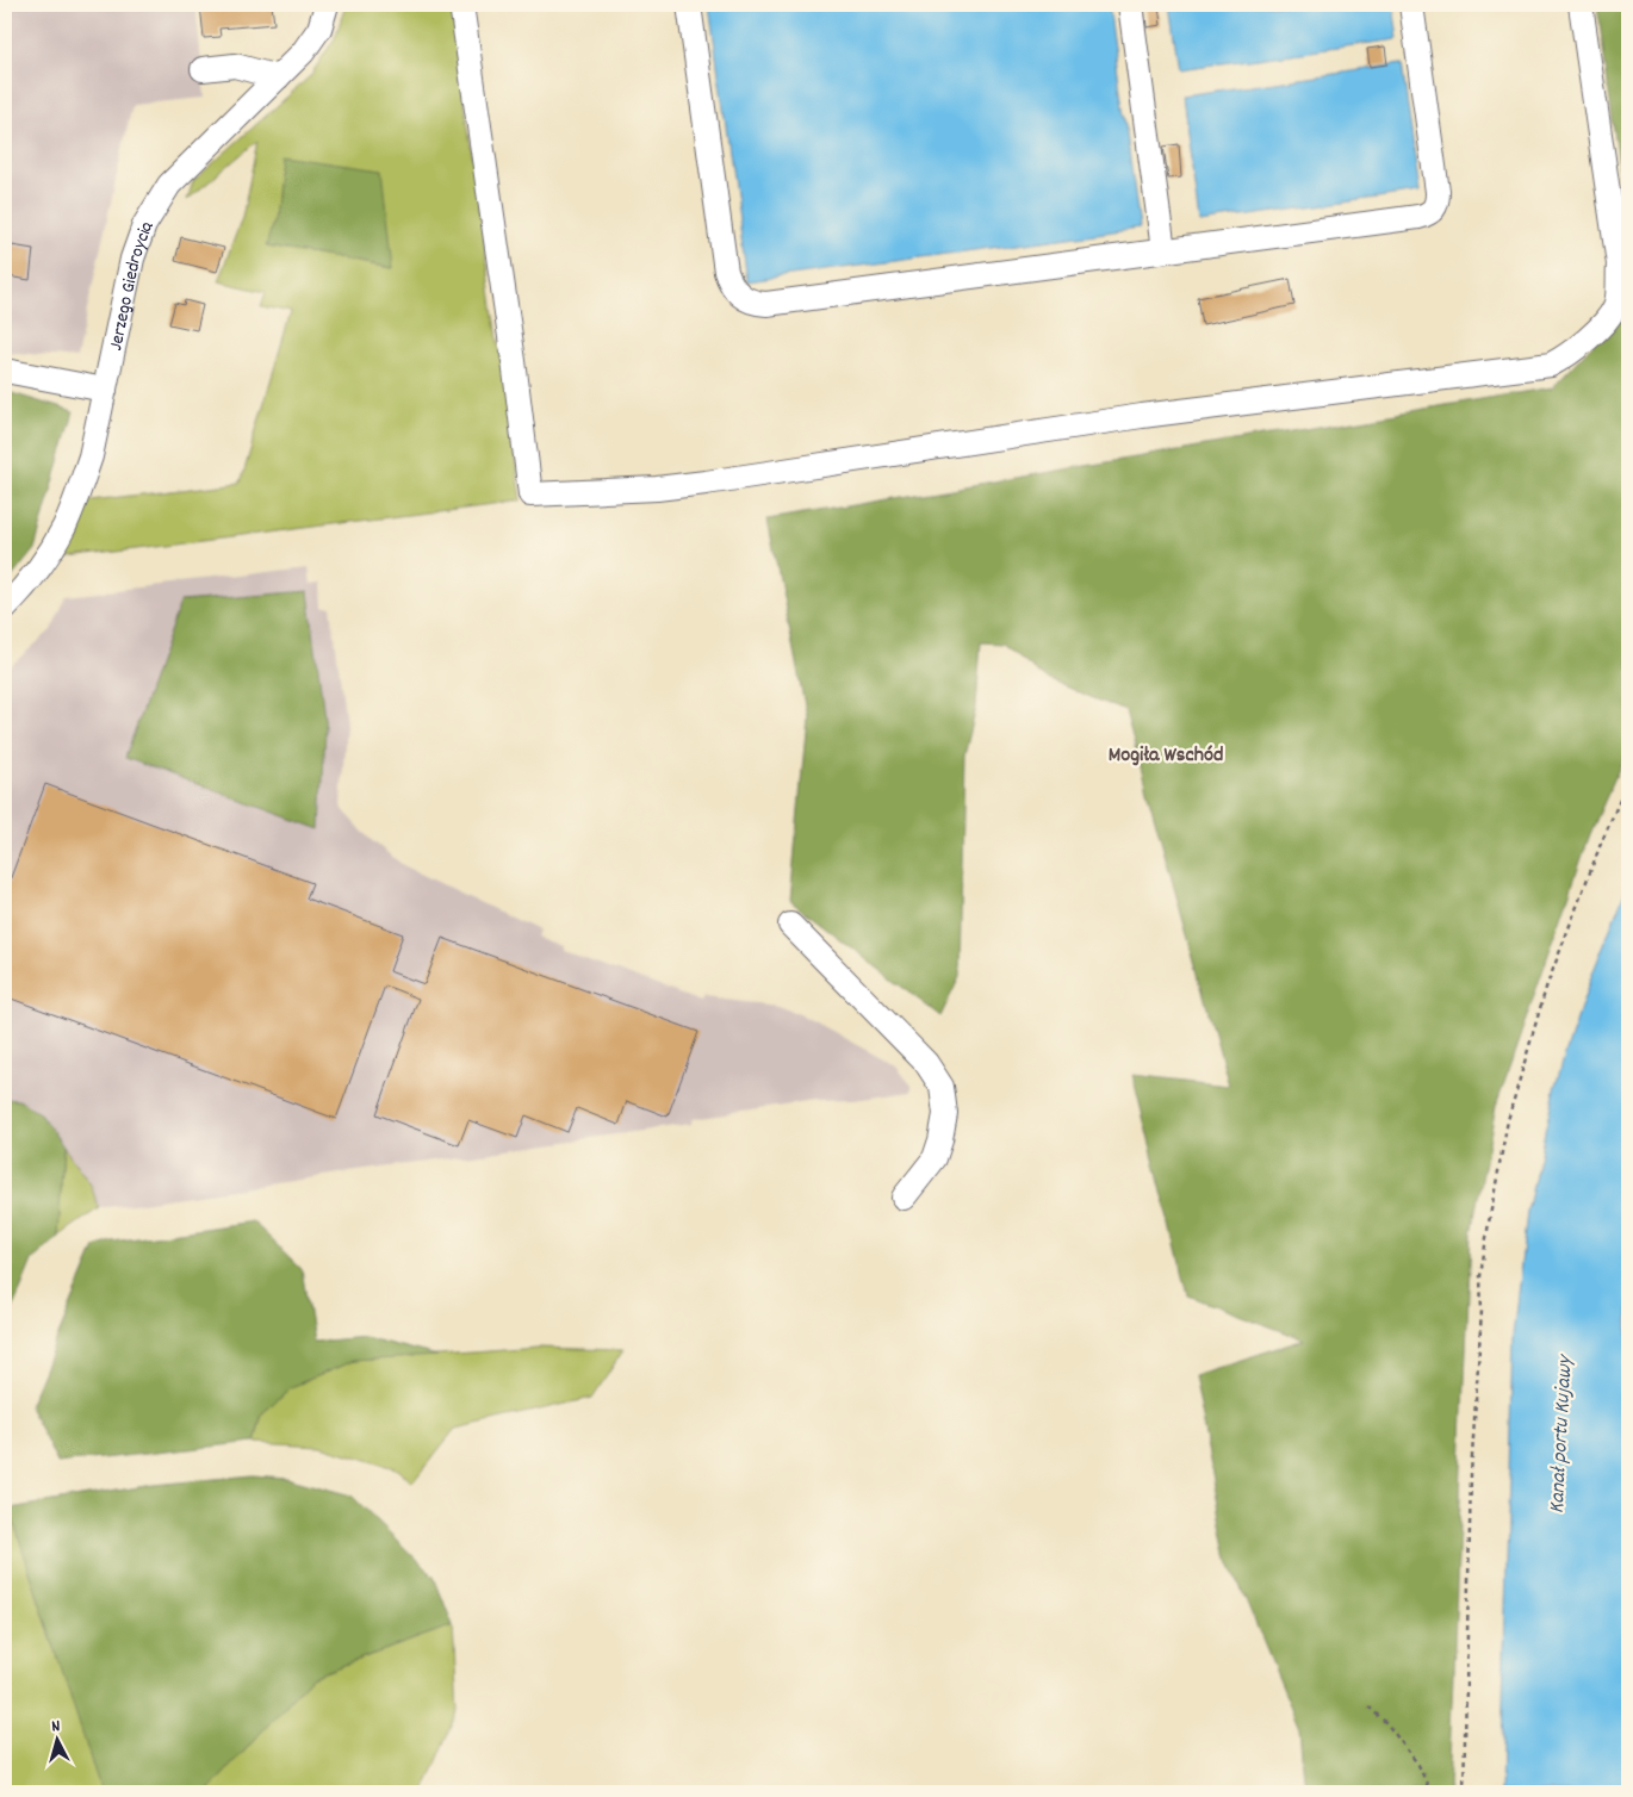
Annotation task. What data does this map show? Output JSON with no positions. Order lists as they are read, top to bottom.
{
  "streets": {
    "street": ["Jerzego Giedroycia"]
  },
  "districts": ["Mogiła Wschód"],
  "water": ["Kanał portu Kujawy"],
  "north": "top"
}
